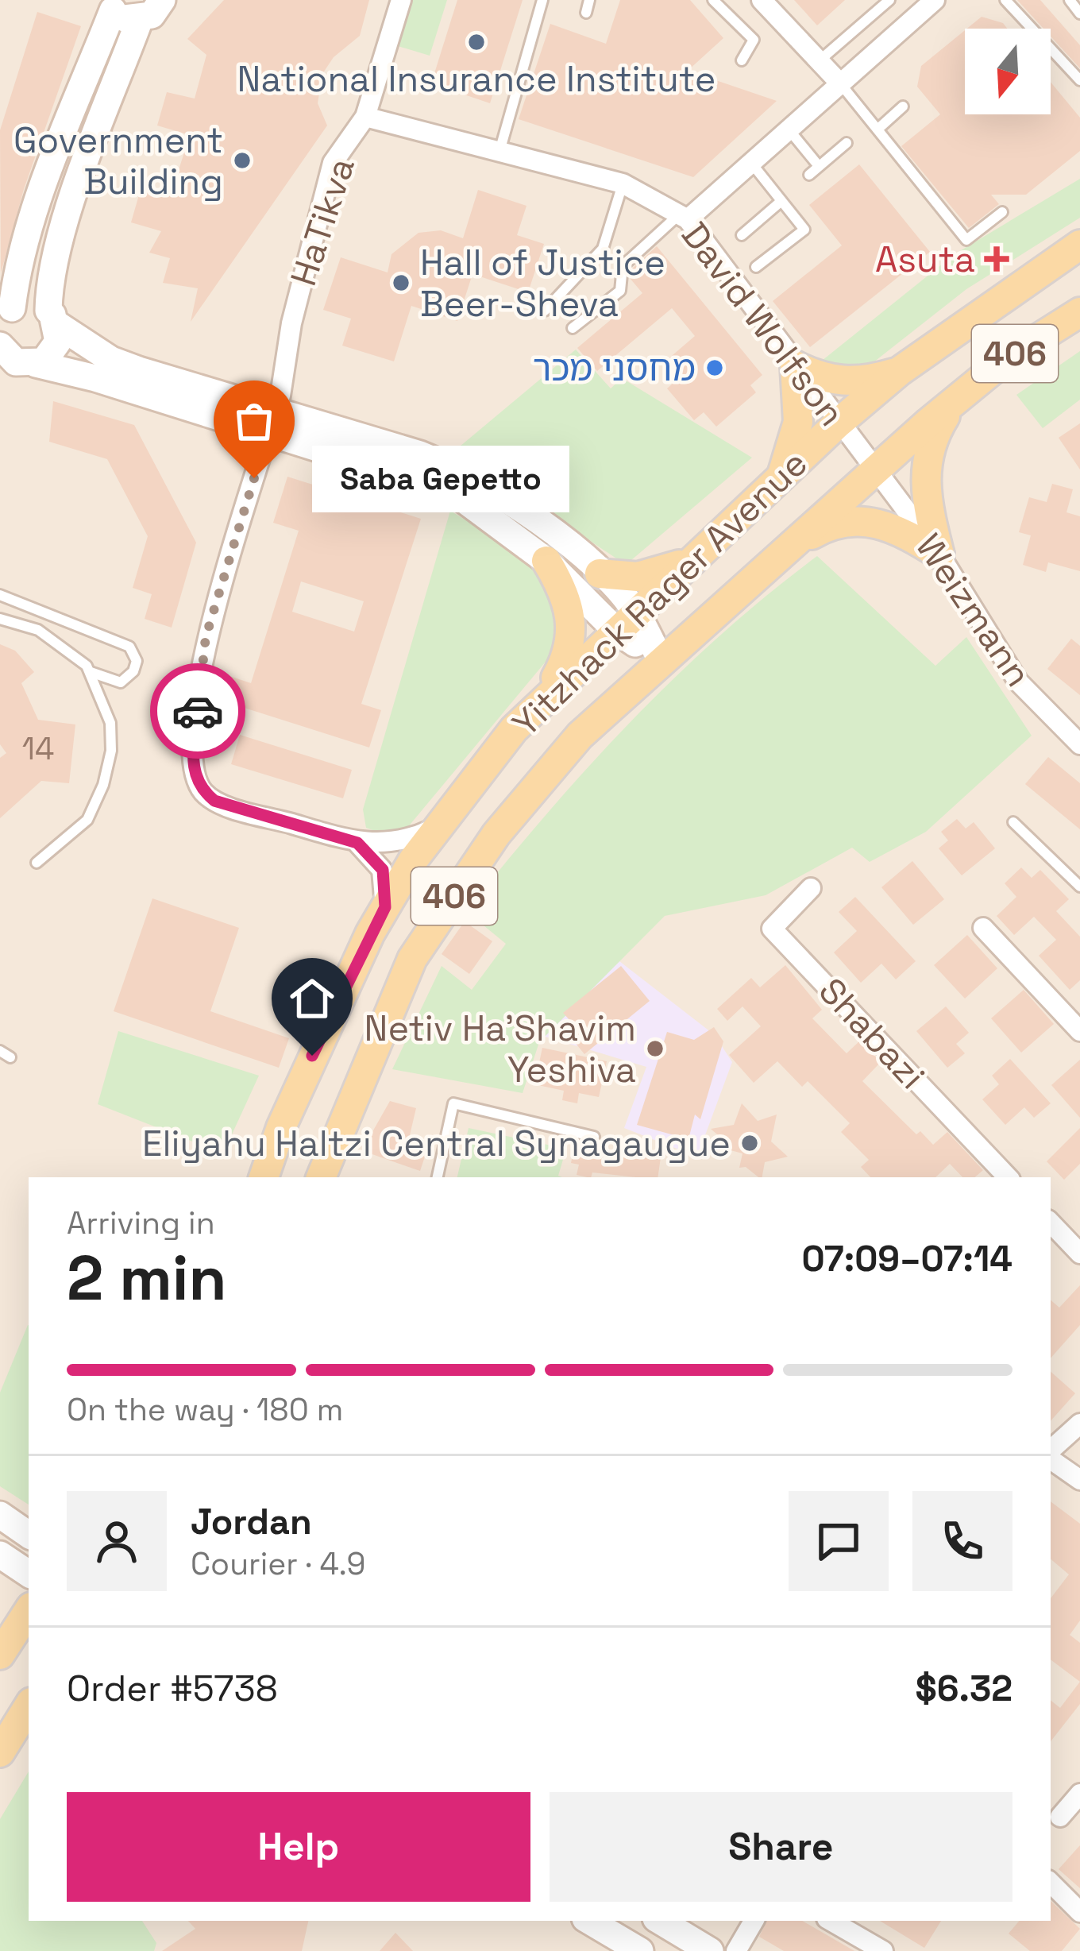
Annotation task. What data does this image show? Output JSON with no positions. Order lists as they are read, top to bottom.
{
  "streets": {
    "main road": ["406", "Yitzhack Rager Avenue"],
    "street": [
      "HaTikva",
      "David Wolfson",
      "Weizmann",
      "Shabazi"
    ]
  },
  "crossings": [
    ["HaTikva", "David Wolfson"],
    ["David Wolfson", "Yitzhack Rager Avenue"],
    ["David Wolfson", "Weizmann"],
    ["Yitzhack Rager Avenue", "Weizmann"]
  ],
  "places": {
    "other": [
      "National Insurance Institute",
      "Government Building",
      "Hall of Justice Beer-Sheva",
      "מחסני מכר",
      "Saba Gepetto",
      "Netiv Ha'Shavim Yeshiva",
      "Eliyahu Haltzi Central Synagaugue"
    ],
    "health": ["Asuta"]
  },
  "house_numbers": ["14"],
  "north": "bottom",
  "page": {
    "bubble": "Saba Gepetto",
    "heading": ["2 min", "Arriving in", "07:09–07:14"],
    "panel": [
      "Jordan",
      "Courier · 4.9",
      "Order #5738",
      "$6.32"
    ],
    "bar": "On the way · 180 m",
    "buttons": ["Help", "Share"]
  }
}
